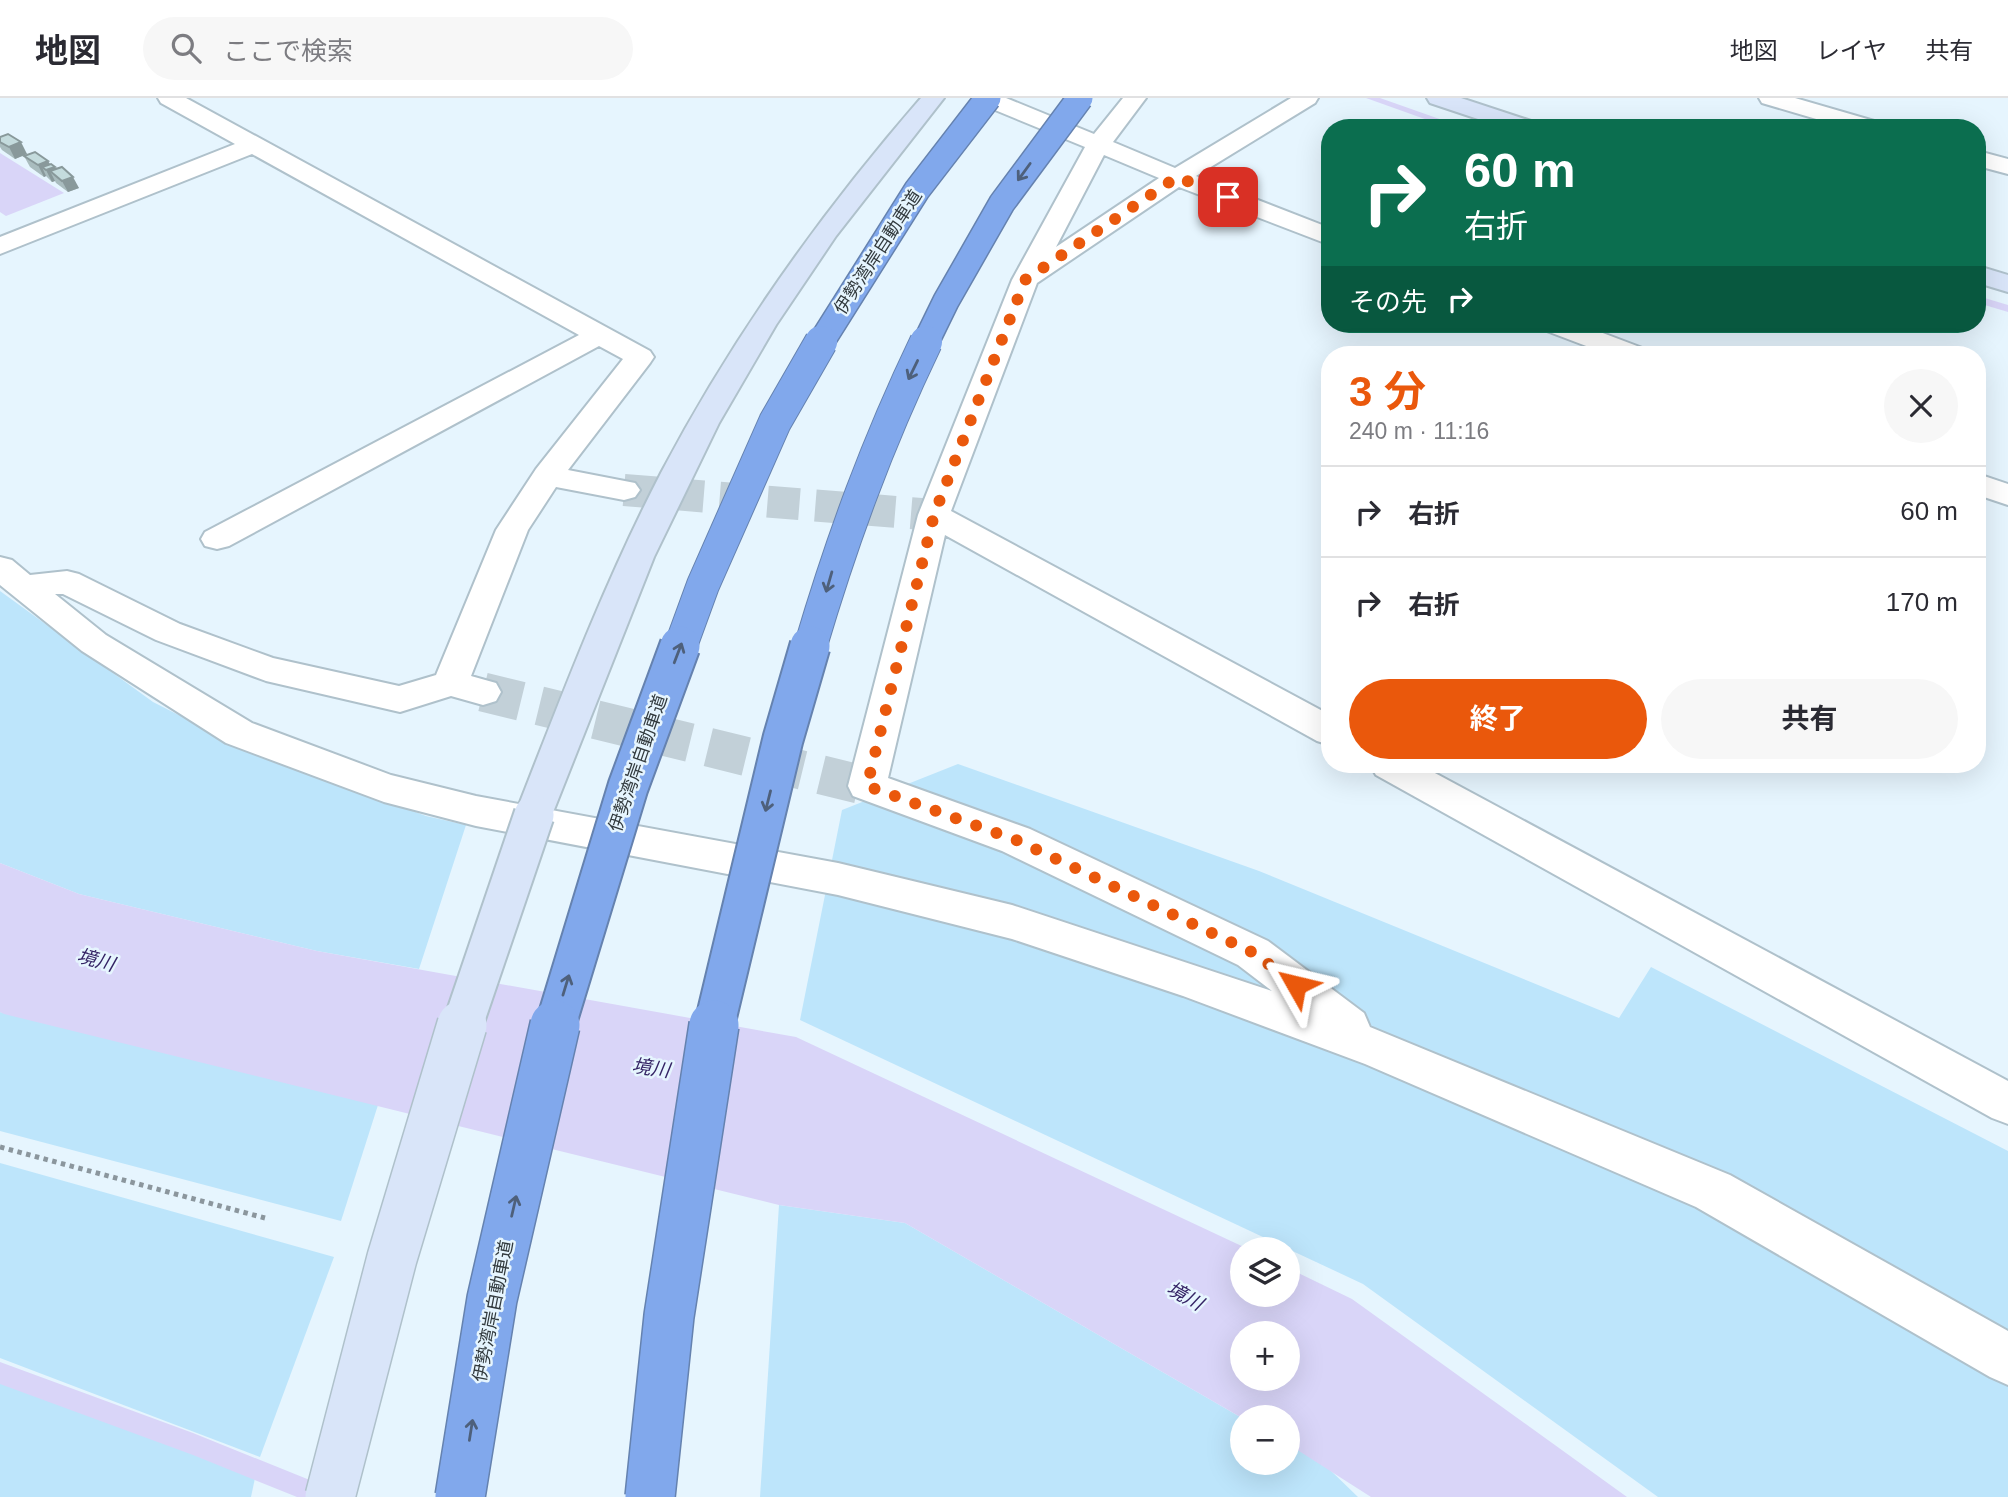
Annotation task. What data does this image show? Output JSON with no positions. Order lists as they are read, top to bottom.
{
  "streets": {
    "highway": ["伊勢湾岸自動車道"]
  },
  "water": ["境川"],
  "page": {
    "header": "地図",
    "search": "ここで検索",
    "nav": ["地図", "レイヤ", "共有"],
    "turn": ["60 m", "右折"],
    "then": "その先",
    "heading": ["3 分", "240 m · 11:16"],
    "list": [
      {
        "name": "右折",
        "value": "60 m"
      },
      {
        "name": "右折",
        "value": "170 m"
      }
    ],
    "buttons": ["終了", "共有"],
    "map_buttons": ["+", "−"]
  }
}
